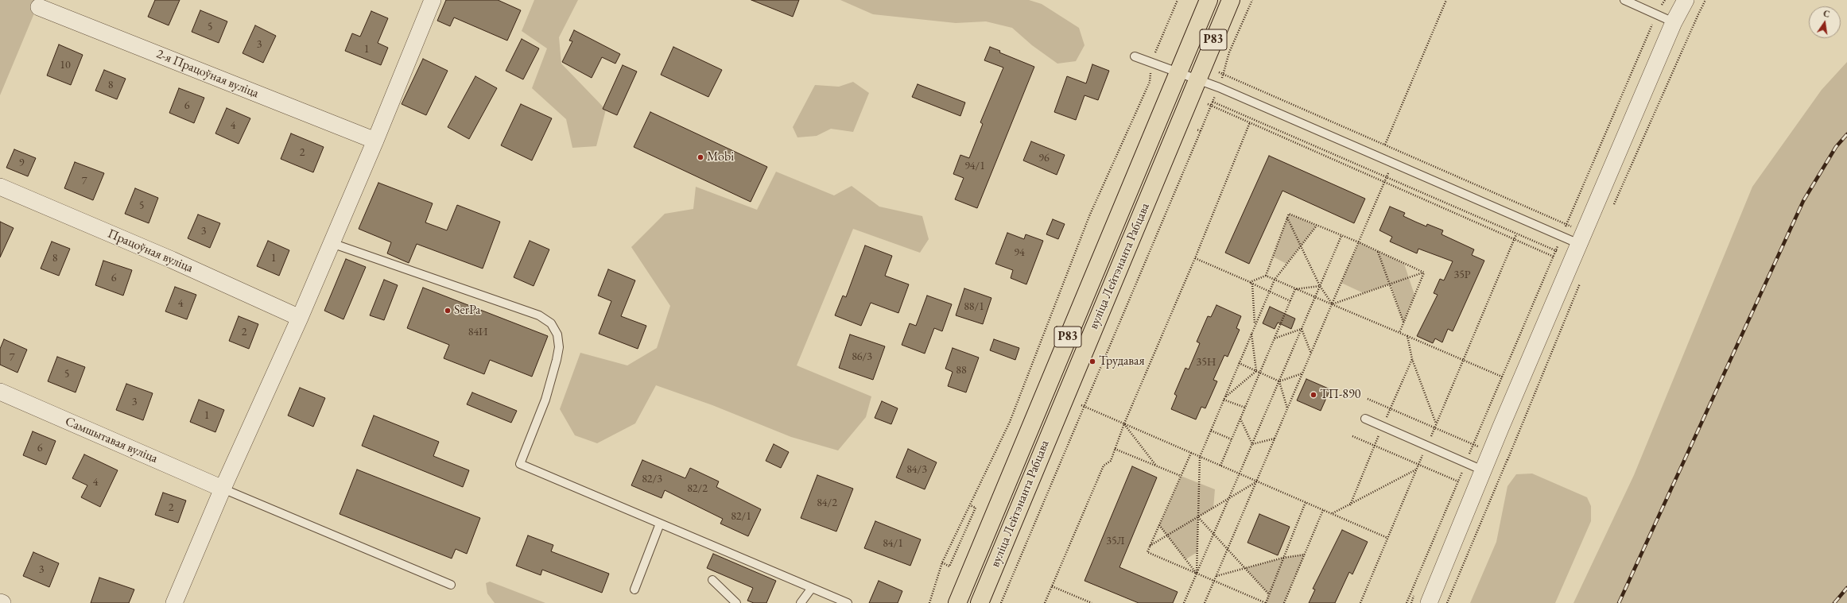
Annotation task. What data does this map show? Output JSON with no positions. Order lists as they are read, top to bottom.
{
  "streets": {
    "highway": ["Р83", "вуліца Лейтэнанта Рабцава"],
    "street": ["2-я Працоўная вуліца", "Працоўная вуліца", "Самшытавая вуліца"]
  },
  "places": [
    "Mobi",
    "SerPa",
    "Трудавая",
    "ТП-890"
  ],
  "house_numbers": [
    "5",
    "3",
    "1",
    "10",
    "8",
    "6",
    "4",
    "2",
    "96",
    "9",
    "94/1",
    "7",
    "5",
    "3",
    "94",
    "8",
    "1",
    "35Р",
    "6",
    "4",
    "88/1",
    "2",
    "84И",
    "86/3",
    "7",
    "35Н",
    "88",
    "5",
    "3",
    "1",
    "6",
    "84/3",
    "82/3",
    "4",
    "82/2",
    "84/2",
    "2",
    "82/1",
    "35Л",
    "84/1",
    "3"
  ],
  "north": "top"
}
